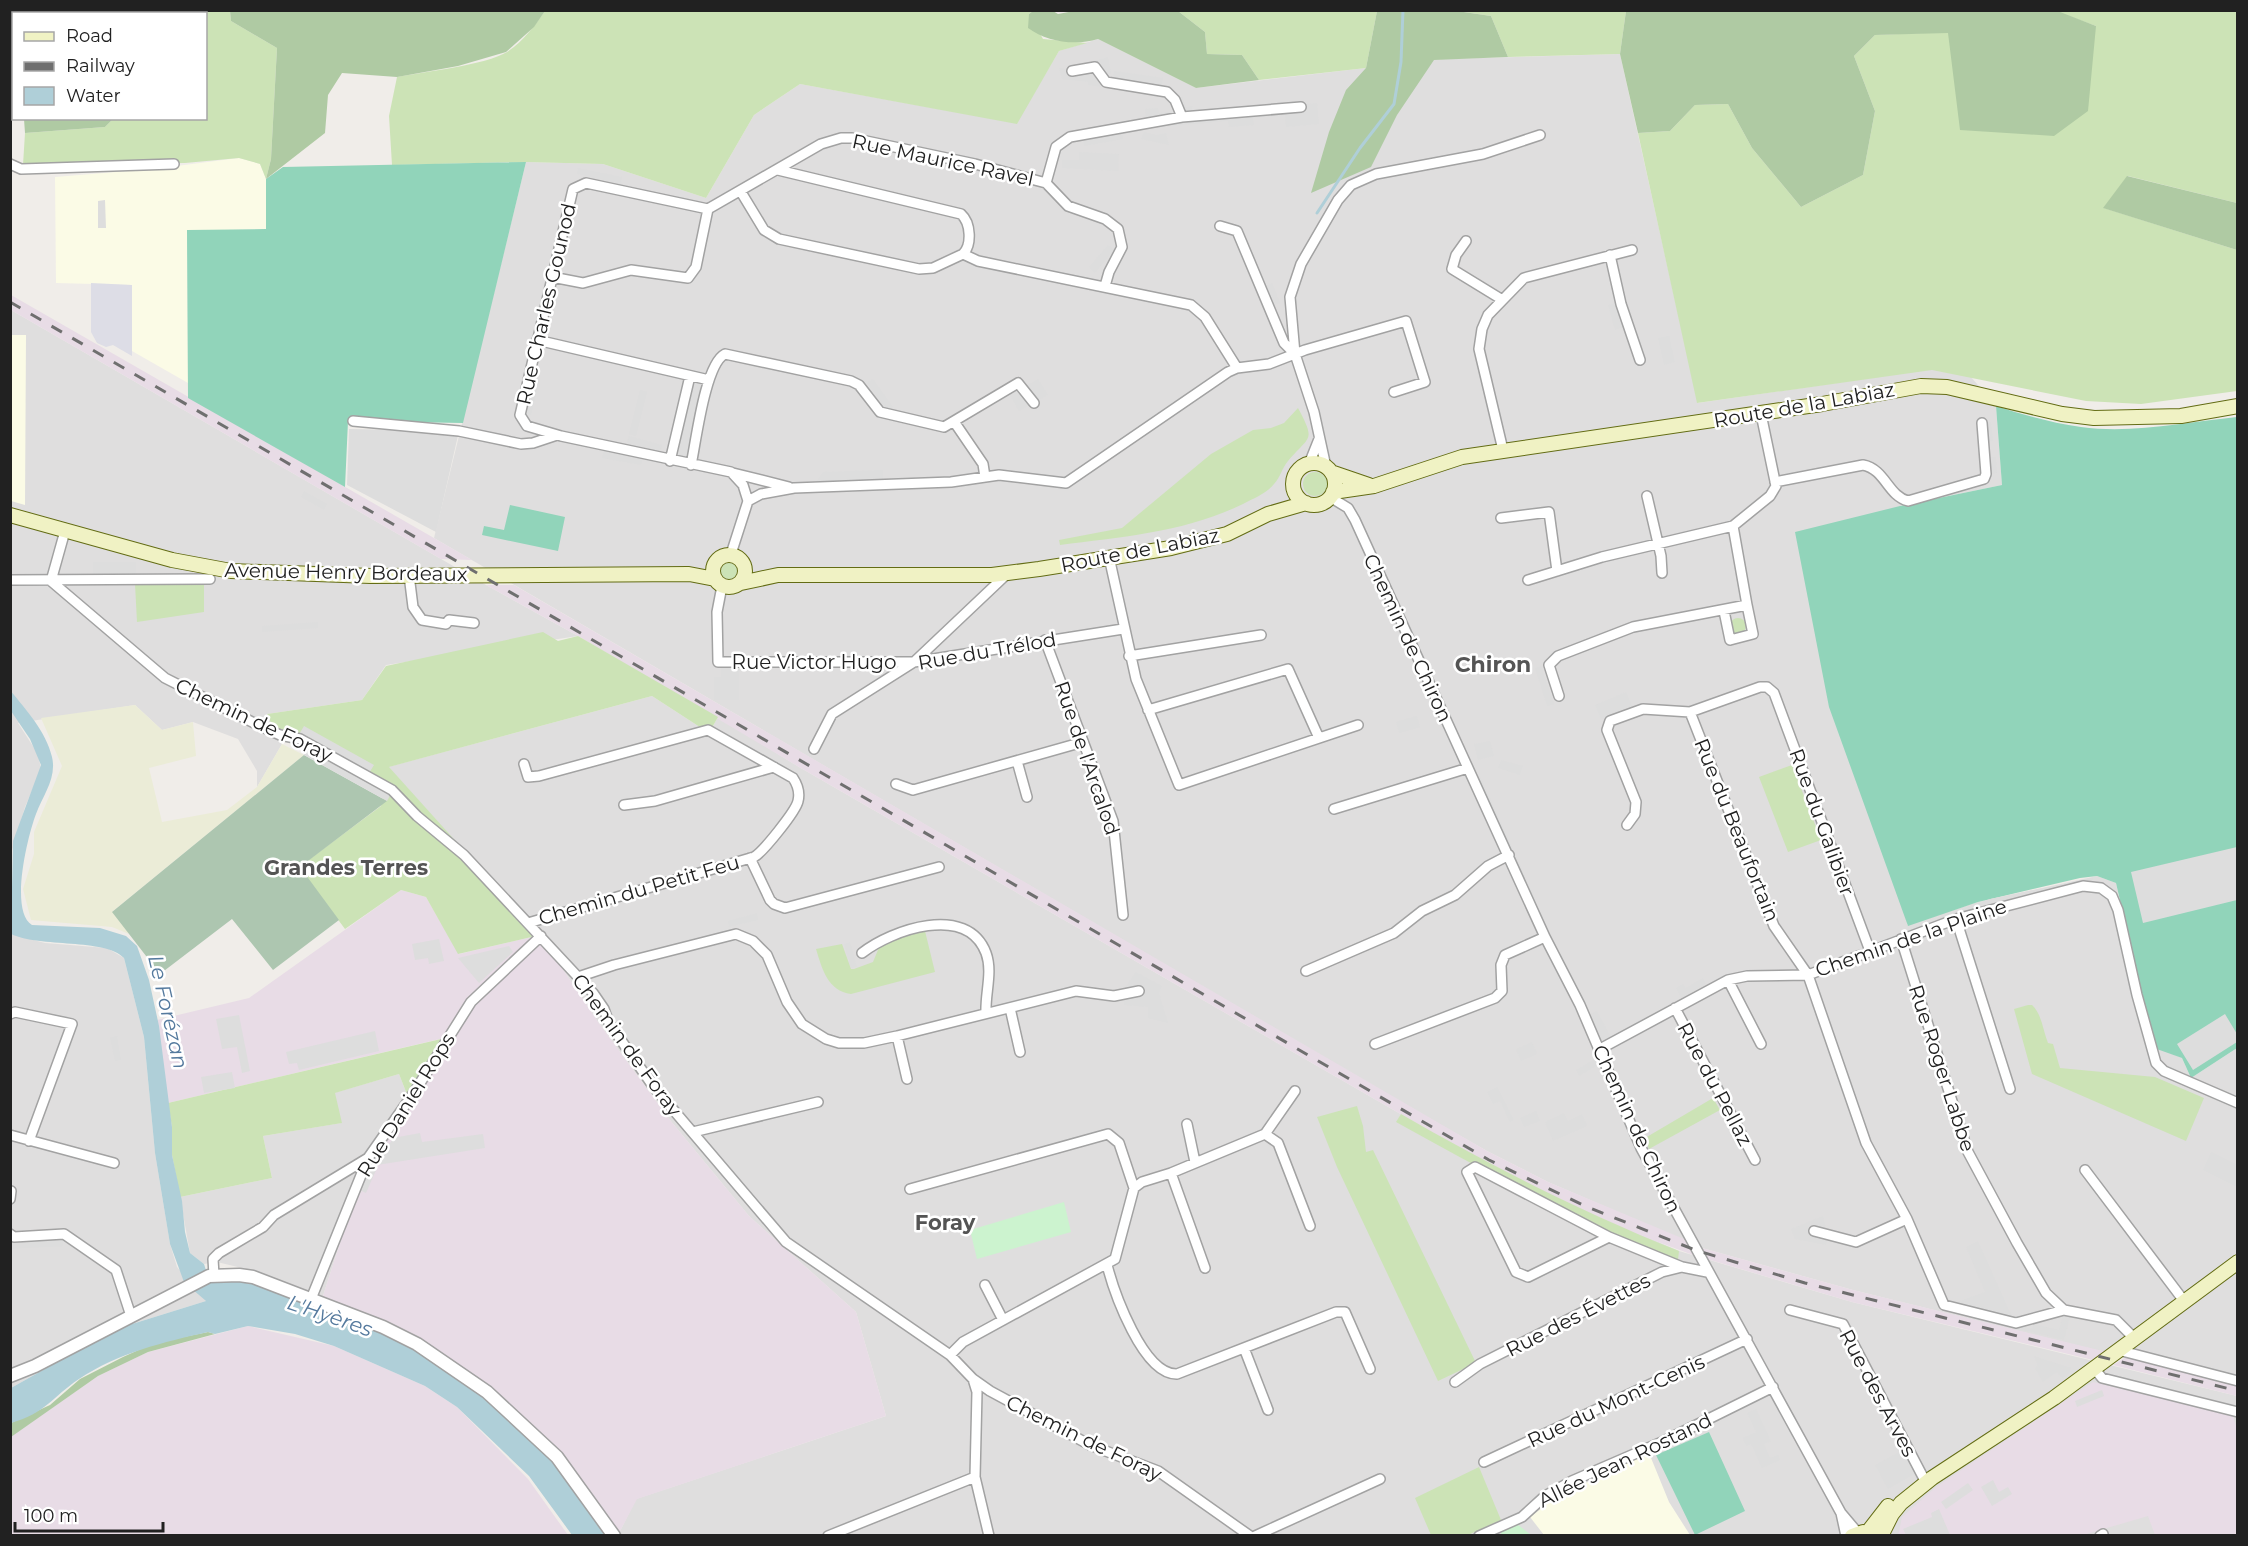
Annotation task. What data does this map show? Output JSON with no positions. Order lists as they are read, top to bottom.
{
  "streets": {
    "main road": ["Route de la Labiaz", "Route de Labiaz", "Avenue Henry Bordeaux"],
    "street": [
      "Rue Maurice Ravel",
      "Rue Charles Gounod",
      "Chemin de Chiron",
      "Rue du Trélod",
      "Rue Victor Hugo",
      "Chemin de Foray",
      "Rue de l'Arcalod",
      "Rue du Galibier",
      "Rue du Beaufortain",
      "Chemin du Petit Feu",
      "Chemin de la Plaine",
      "Rue Roger Labbe",
      "Rue du Pellaz",
      "Rue Daniel Rops",
      "Rue des Évettes",
      "Rue des Arves",
      "Rue du Mont-Cenis",
      "Allée Jean Rostand"
    ]
  },
  "crossings": [
    ["Rue Maurice Ravel", "Rue Charles Gounod"],
    ["Route de la Labiaz", "Route de Labiaz"],
    ["Avenue Henry Bordeaux", "Rue Victor Hugo"],
    ["Avenue Henry Bordeaux", "Chemin de Foray"],
    ["Chemin de Chiron", "Chemin de la Plaine"],
    ["Chemin de Chiron", "Rue des Évettes"],
    ["Chemin de Chiron", "Rue du Mont-Cenis"],
    ["Chemin de Chiron", "Allée Jean Rostand"],
    ["Rue du Trélod", "Rue Victor Hugo"],
    ["Rue du Trélod", "Rue de l'Arcalod"],
    ["Chemin de Foray", "Chemin du Petit Feu"],
    ["Chemin de Foray", "Rue Daniel Rops"],
    ["Rue du Galibier", "Rue du Beaufortain"],
    ["Rue du Galibier", "Chemin de la Plaine"],
    ["Rue du Beaufortain", "Chemin de la Plaine"],
    ["Rue du Beaufortain", "Rue Roger Labbe"],
    ["Chemin de la Plaine", "Rue Roger Labbe"],
    ["Chemin de la Plaine", "Rue du Pellaz"]
  ],
  "districts": ["Chiron", "Grandes Terres", "Foray"],
  "water": ["Le Forézan", "L'Hyères"],
  "legend": ["Road", "Railway", "Water"],
  "scale_bar": "100 m"
}
